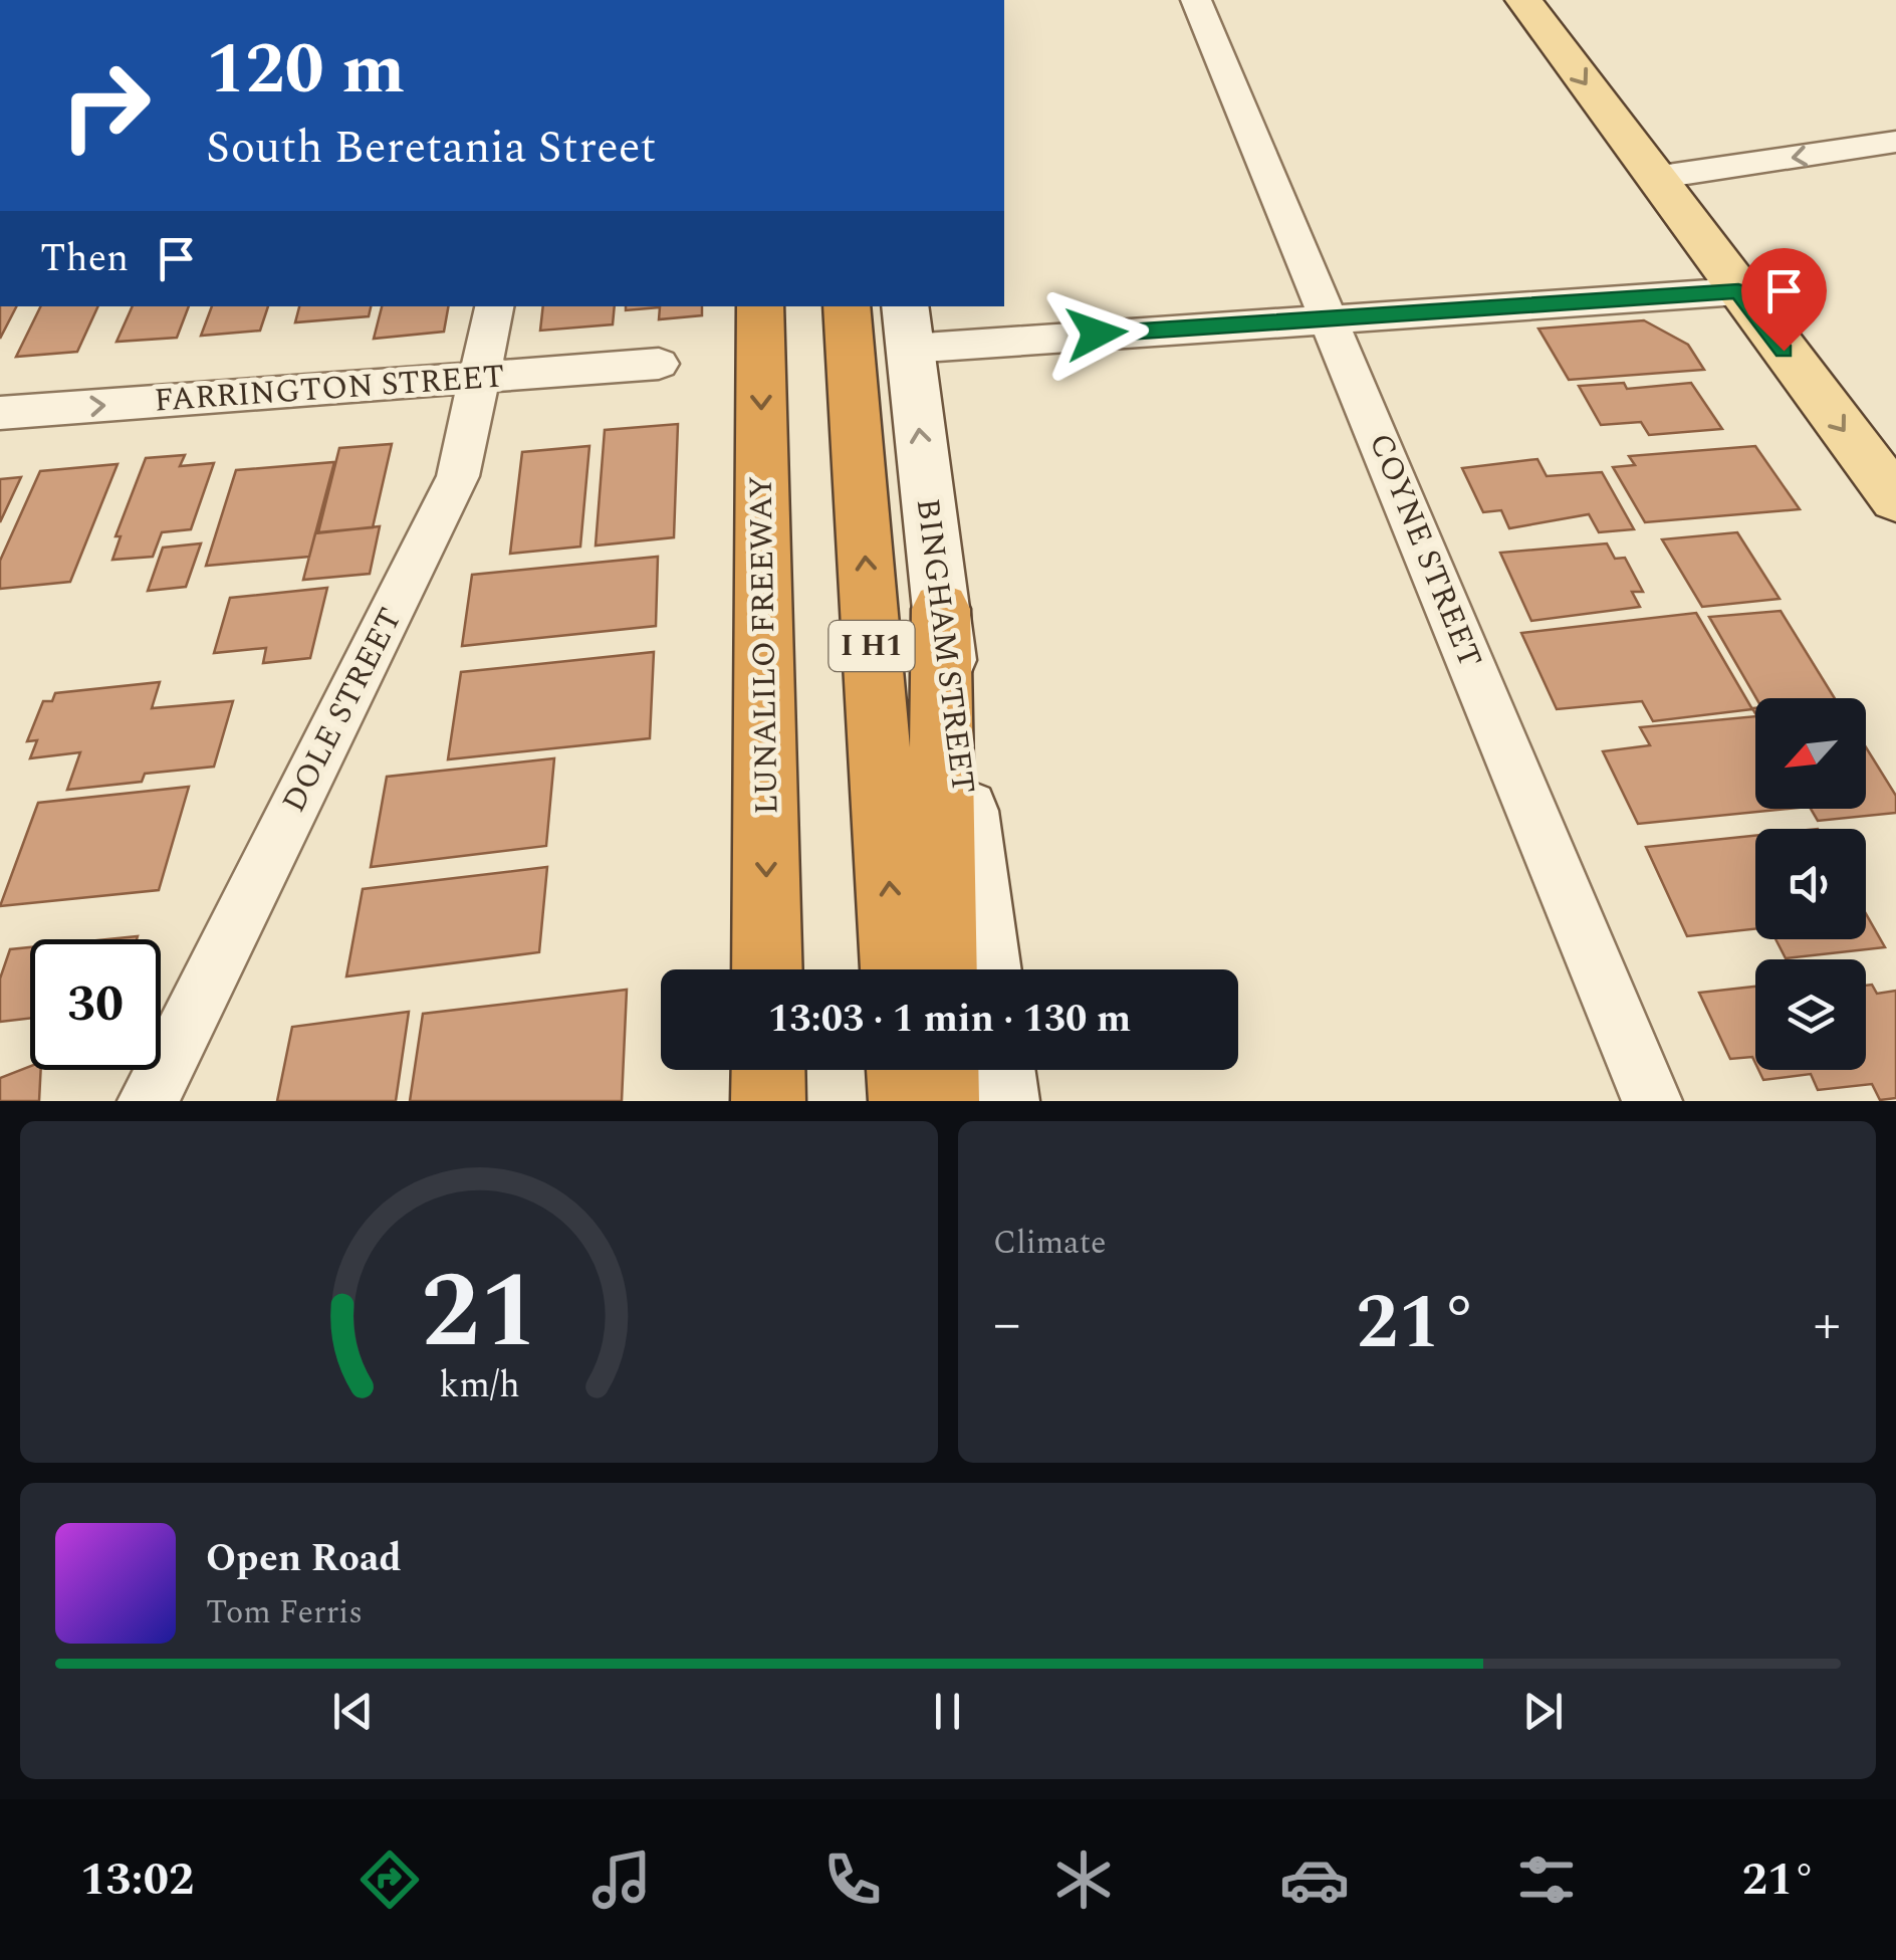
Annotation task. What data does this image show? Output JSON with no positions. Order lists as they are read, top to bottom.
{
  "streets": {
    "highway": ["LUNALILO FREEWAY", "I H1"],
    "street": [
      "FARRINGTON STREET",
      "COYNE STREET",
      "BINGHAM STREET",
      "DOLE STREET"
    ]
  },
  "crossings": [
    ["FARRINGTON STREET", "DOLE STREET"]
  ],
  "one_way": ["FARRINGTON STREET", "BINGHAM STREET"],
  "north": "bottom left",
  "page": {
    "turn": ["120 m", "South Beretania Street"],
    "then": "Then",
    "limit": "30",
    "trip": "13:03 · 1 min · 130 m",
    "tile": "Climate",
    "heat": ["−", "21°", "+"],
    "song": ["Open Road", "Tom Ferris"],
    "tabs": ["13:02", "21°"],
    "gauge": ["21", "km/h"]
  }
}
